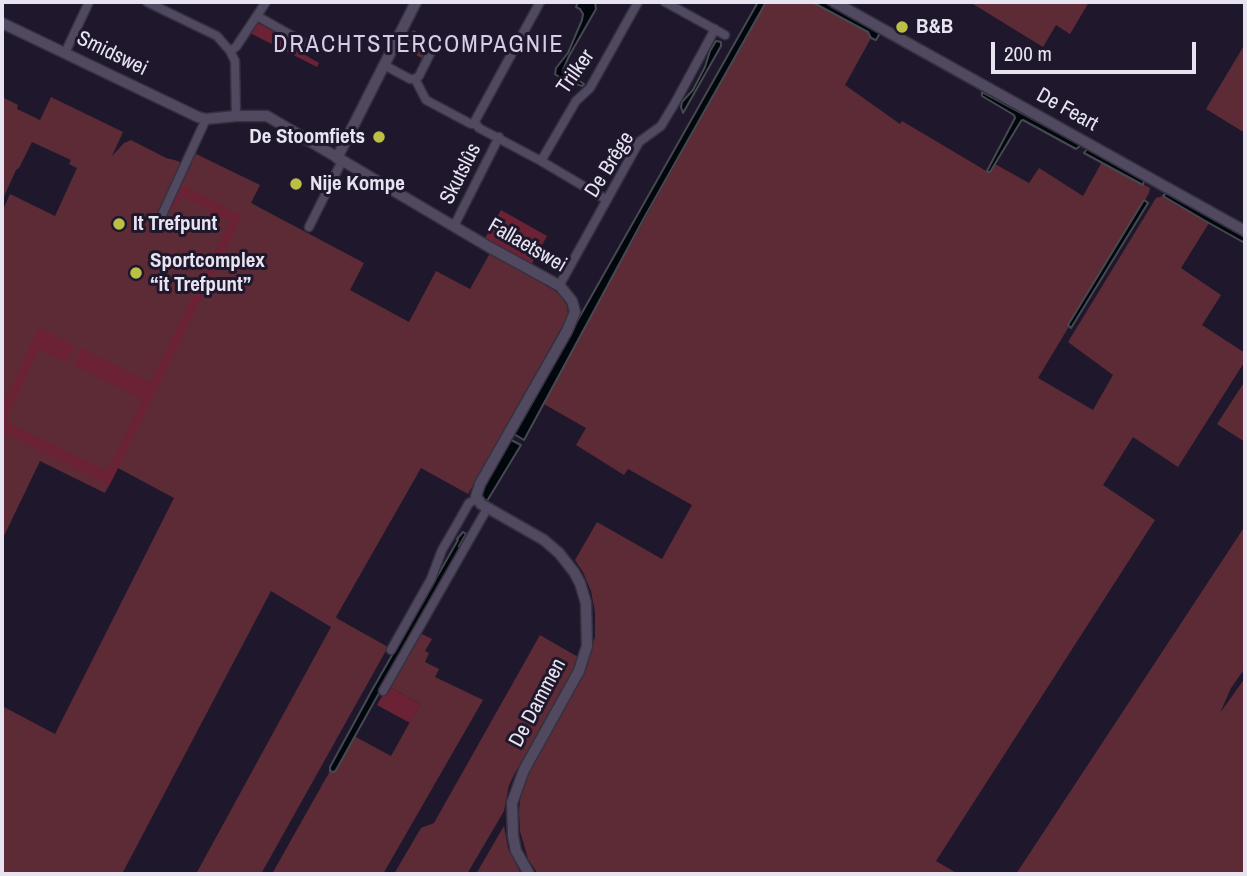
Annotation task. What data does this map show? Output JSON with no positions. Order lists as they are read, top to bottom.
{
  "streets": {
    "street": [
      "Smidswei",
      "Trilker",
      "De Feart",
      "De Brêge",
      "Skutslûs",
      "Fallaetswei",
      "De Dammen"
    ]
  },
  "crossings": [
    ["Smidswei", "Fallaetswei"],
    ["Trilker", "Skutslûs"],
    ["De Brêge", "Skutslûs"],
    ["De Brêge", "Fallaetswei"],
    ["Skutslûs", "Fallaetswei"]
  ],
  "districts": ["DRACHTSTERCOMPAGNIE"],
  "places": [
    "B&B",
    "De Stoomfiets",
    "Nije Kompe",
    "It Trefpunt",
    "Sportcomplex “it Trefpunt”"
  ],
  "scale_bar": "200 m"
}
